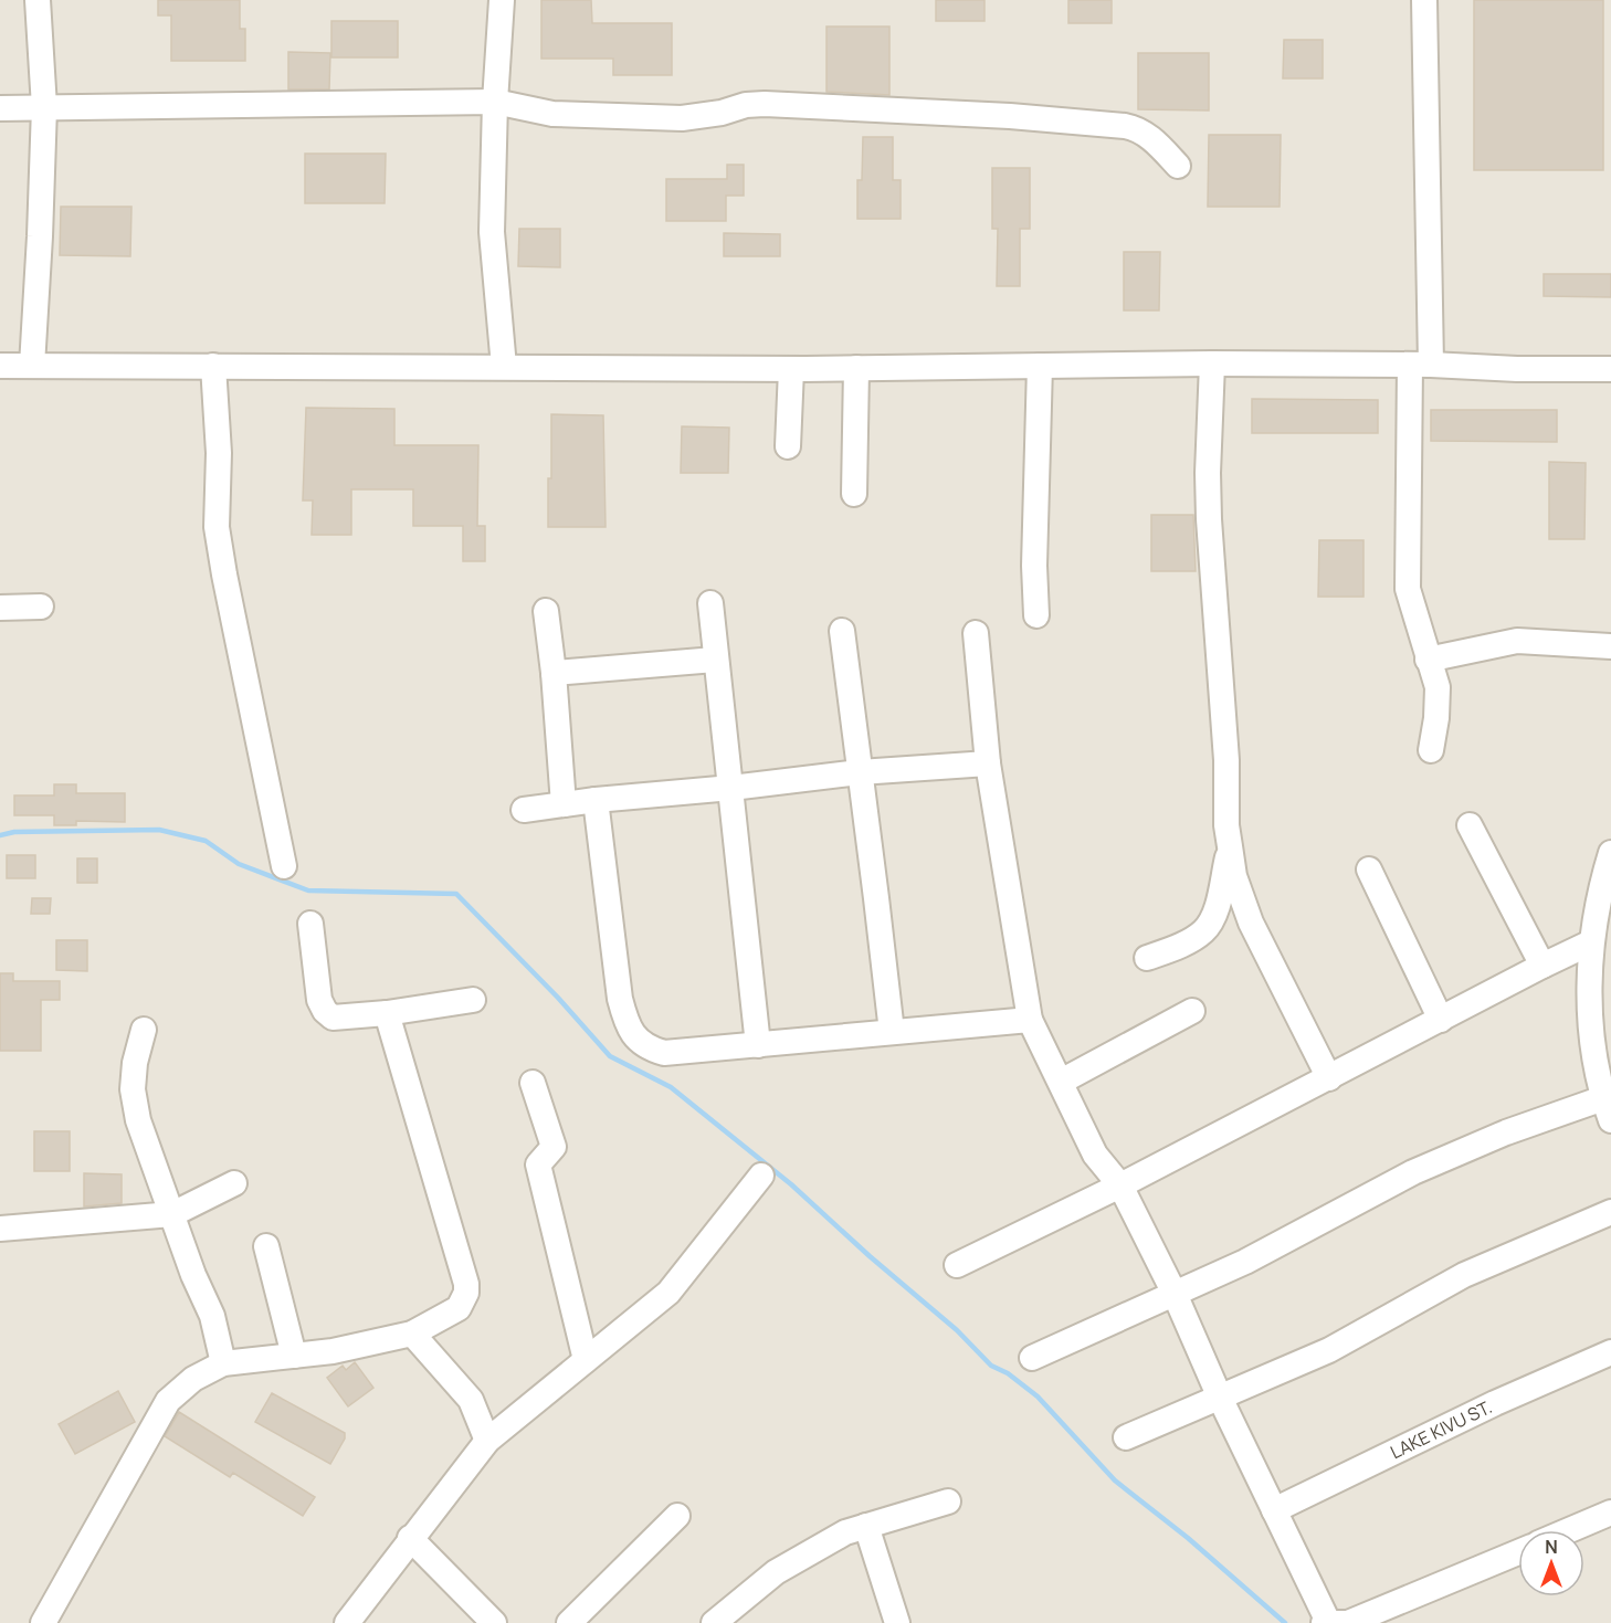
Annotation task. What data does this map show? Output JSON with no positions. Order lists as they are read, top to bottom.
{
  "streets": {
    "street": ["LAKE KIVU ST."]
  },
  "north": "top"
}
